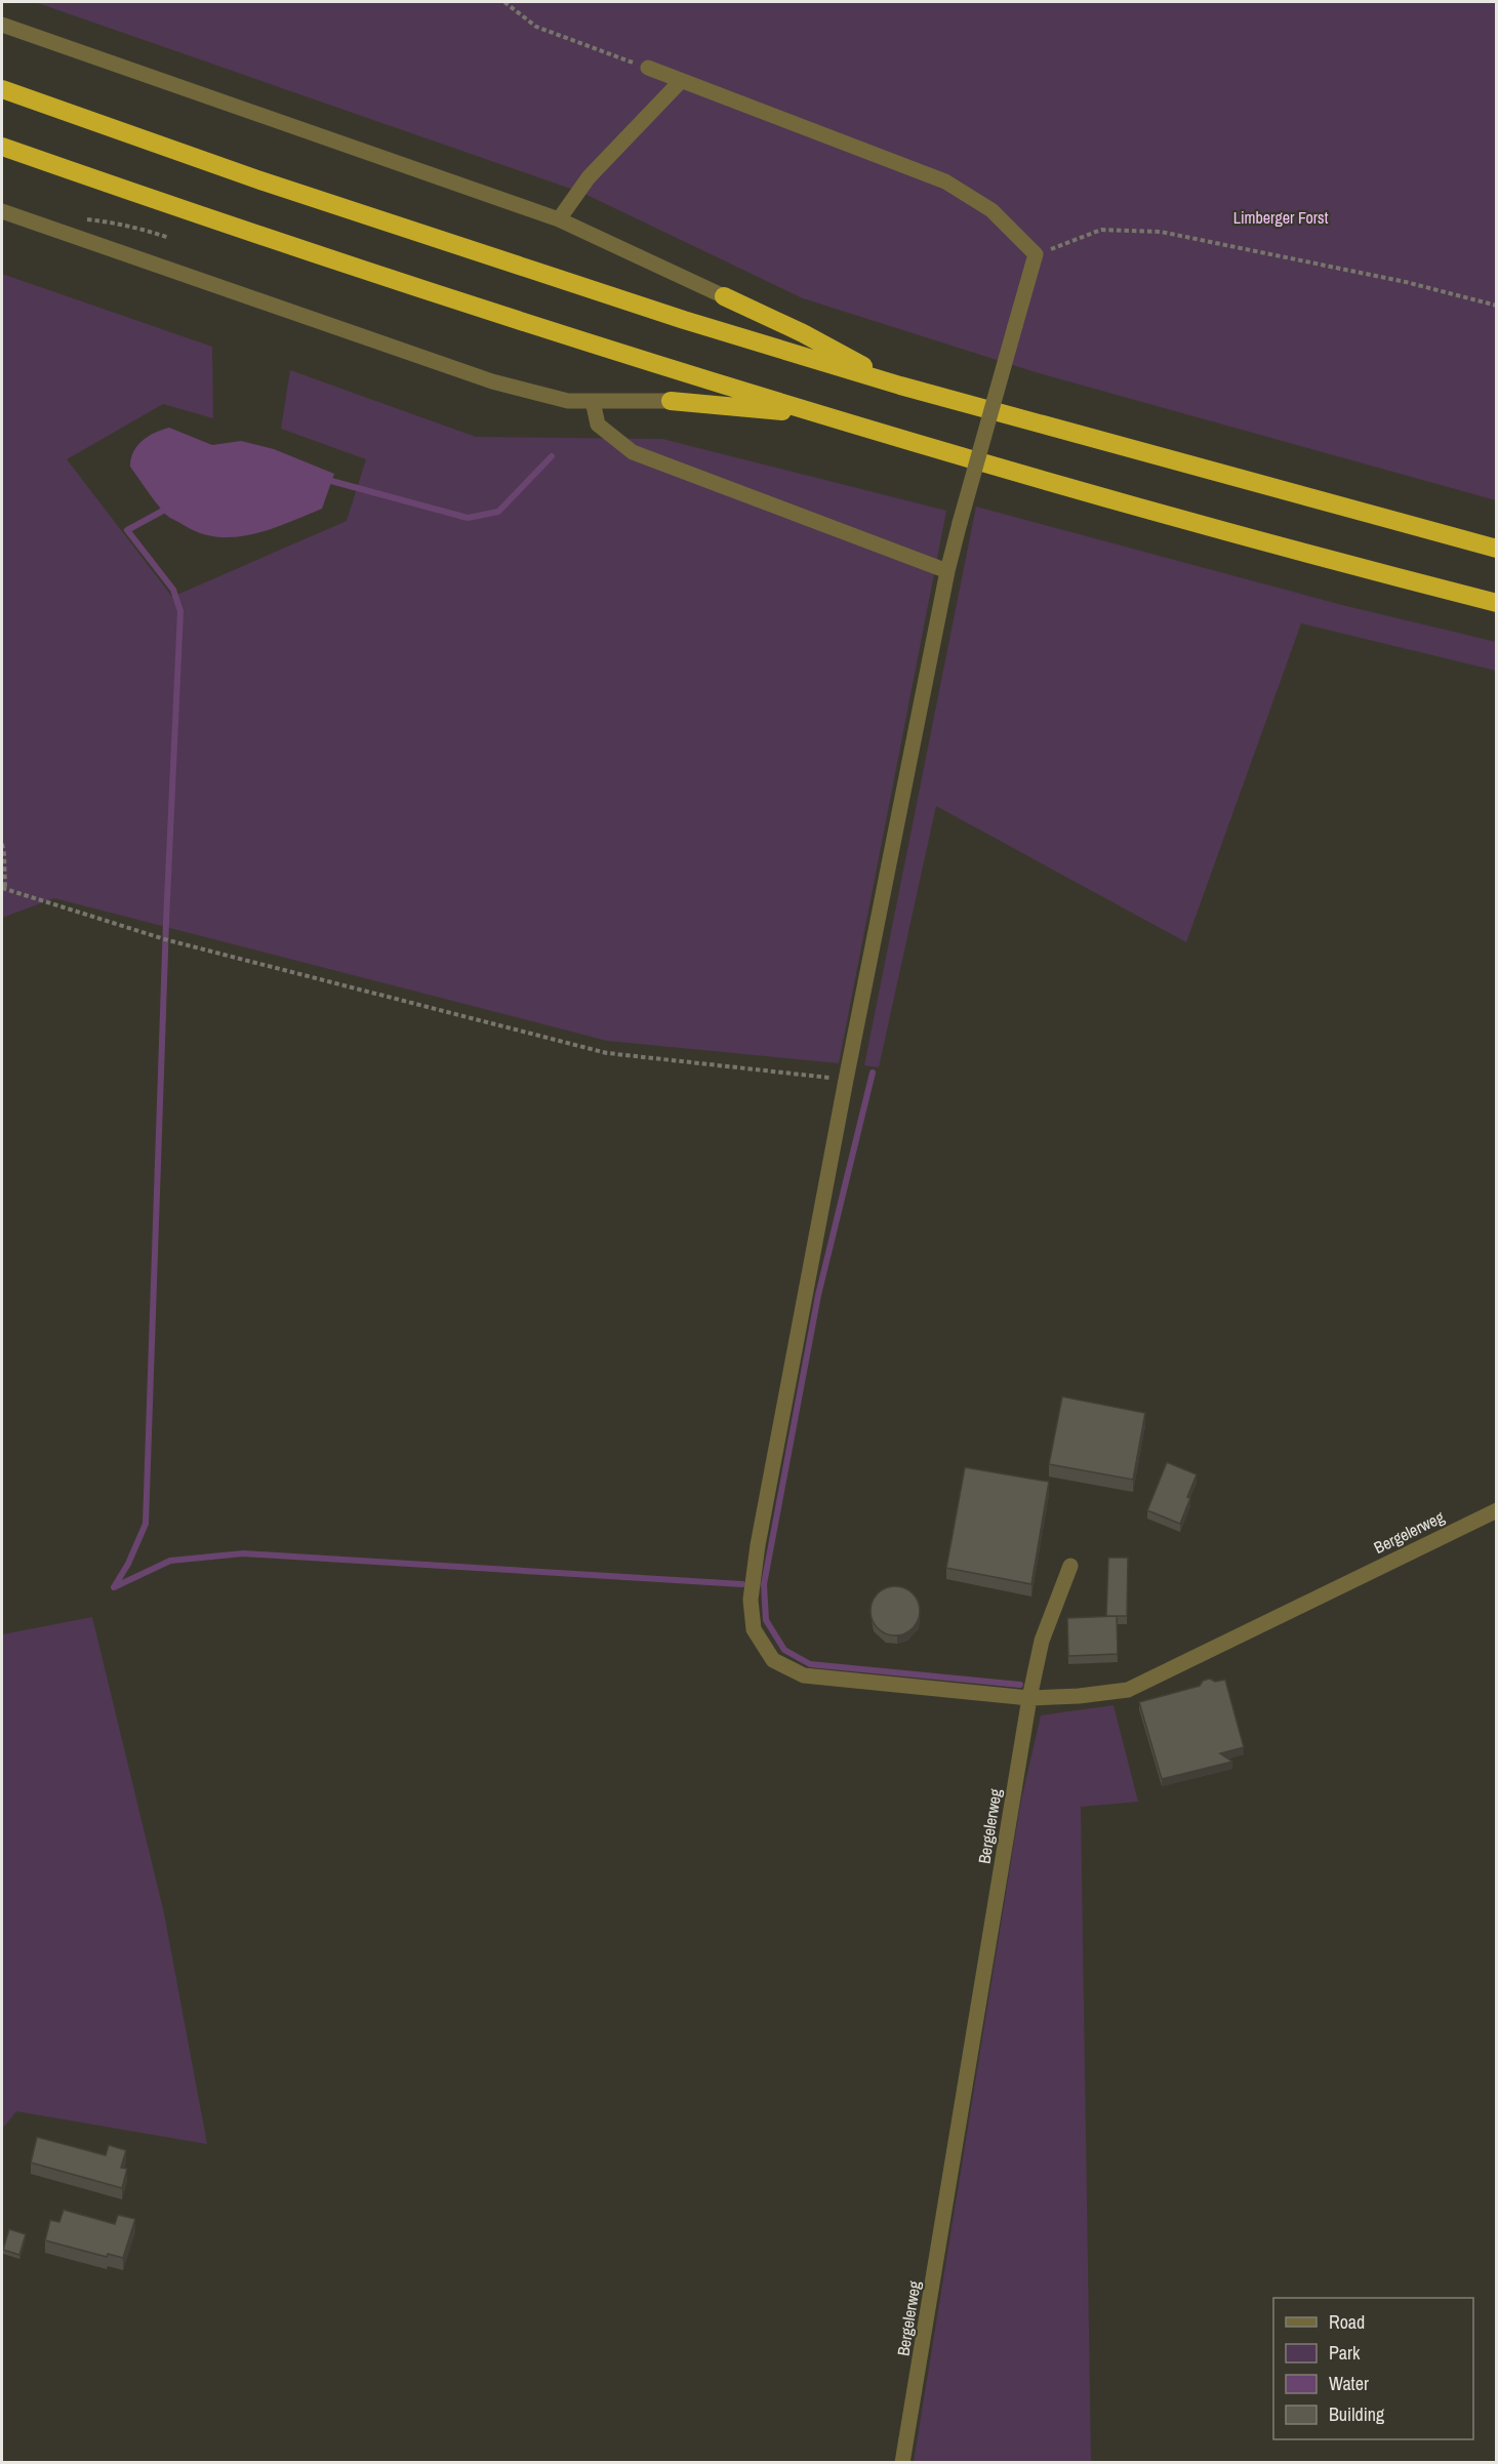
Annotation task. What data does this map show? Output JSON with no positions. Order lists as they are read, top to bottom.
{
  "streets": {
    "street": ["Bergelerweg"]
  },
  "parks": ["Limberger Forst"],
  "legend": [
    "Road",
    "Park",
    "Water",
    "Building"
  ]
}
